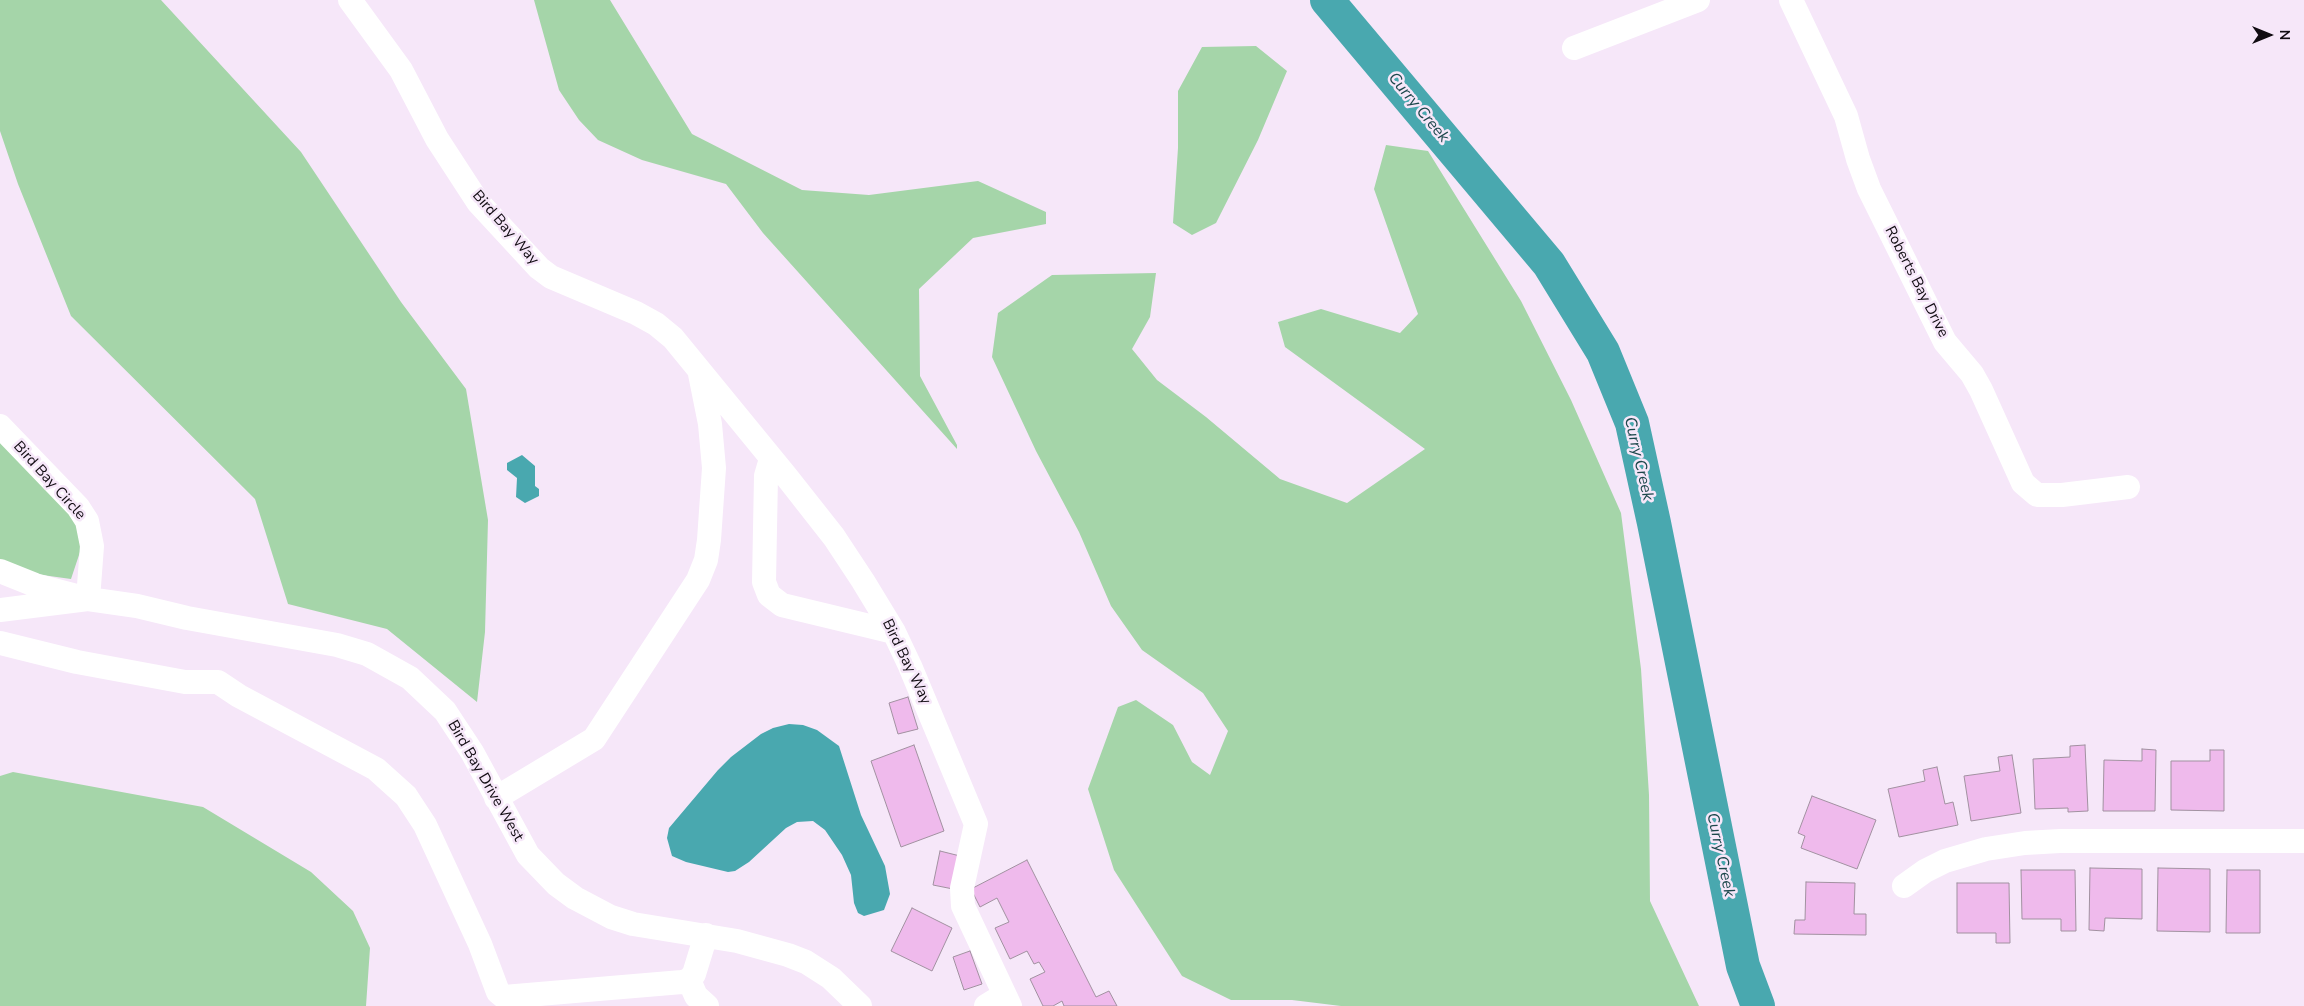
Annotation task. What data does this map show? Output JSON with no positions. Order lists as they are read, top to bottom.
{
  "streets": {
    "street": [
      "Bird Bay Way",
      "Roberts Bay Drive",
      "Bird Bay Circle",
      "Bird Bay Drive West"
    ]
  },
  "crossings": [
    ["Bird Bay Way", "Bird Bay Drive West"],
    ["Bird Bay Circle", "Bird Bay Drive West"]
  ],
  "water": ["Curry Creek"],
  "north": "right"
}
